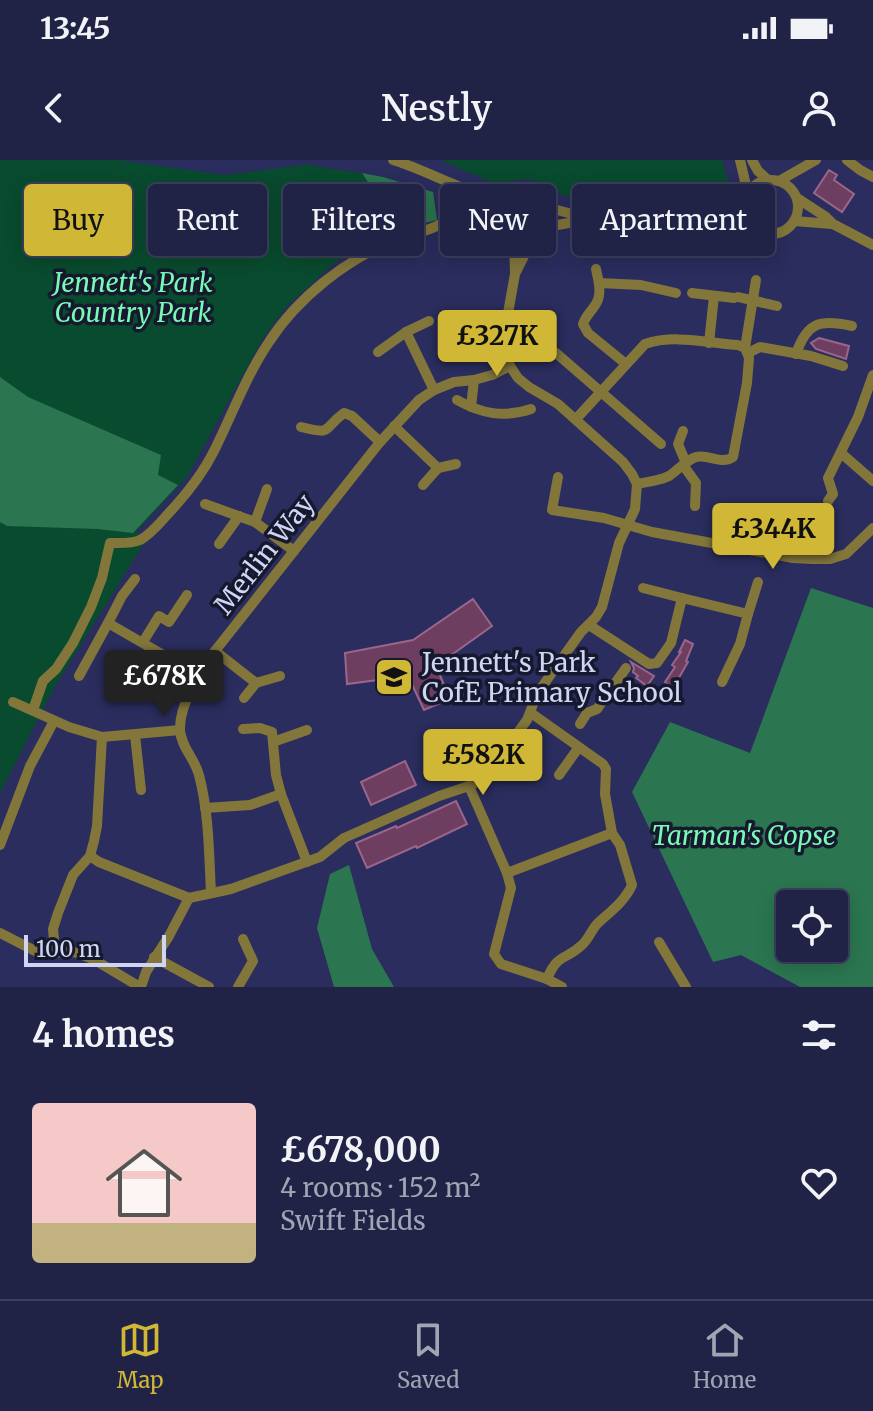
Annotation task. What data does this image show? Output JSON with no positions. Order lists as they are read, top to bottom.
{
  "streets": {
    "street": ["Merlin Way"]
  },
  "parks": ["Jennett's Park Country Park", "Tarman's Copse"],
  "places": {
    "school or university": ["Jennett's Park CofE Primary School"]
  },
  "scale_bar": "100 m",
  "page": {
    "status": "13:45",
    "header": "Nestly",
    "chip": [
      "Buy",
      "Rent",
      "Filters",
      "New",
      "Apartment"
    ],
    "price": [
      "£327K",
      "£344K",
      "£678K",
      "£582K"
    ],
    "scale": "100 m",
    "heading": "4 homes",
    "list": [
      {
        "name": "£678,000",
        "note": "4 rooms · 152 m² · Swift Fields"
      }
    ],
    "tabs": ["Map", "Saved", "Home"]
  }
}
